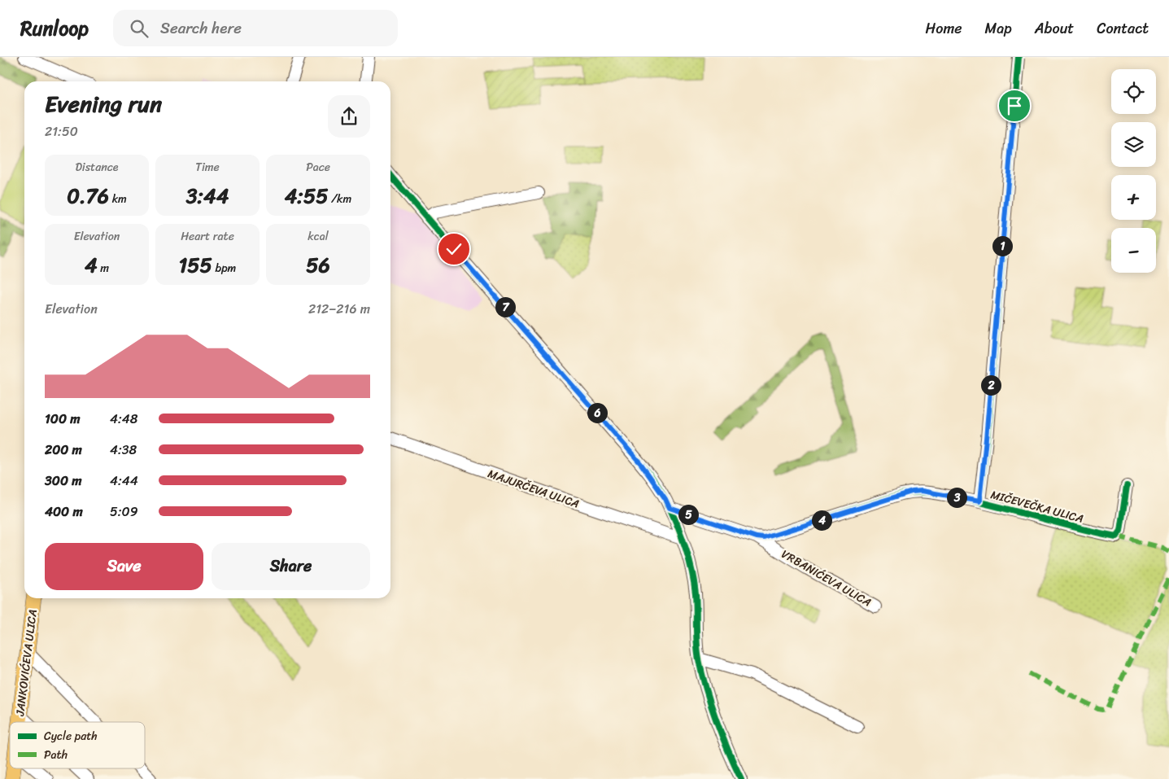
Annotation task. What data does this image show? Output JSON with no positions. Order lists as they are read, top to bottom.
{
  "streets": {
    "main road": ["JANKOVIĆEVA ULICA"],
    "street": ["MAJURČEVA ULICA", "MIČEVEČKA ULICA", "VRBANIĆEVA ULICA"]
  },
  "crossings": [
    ["MIČEVEČKA ULICA", "VRBANIĆEVA ULICA"]
  ],
  "legend": ["Cycle path", "Path"],
  "page": {
    "header": "Runloop",
    "search": "Search here",
    "nav": [
      "Home",
      "Map",
      "About",
      "Contact"
    ],
    "map_buttons": ["+", "−"],
    "heading": ["Evening run", "21:50"],
    "stats": [
      ["Distance", "0.76 km"],
      ["Time", "3:44"],
      ["Pace", "4:55 /km"],
      ["Elevation", "4 m"],
      ["Heart rate", "155 bpm"],
      ["kcal", "56"]
    ],
    "pins": [
      "1",
      "7",
      "2",
      "6",
      "3",
      "5",
      "4"
    ],
    "chart": ["Elevation", "212–216 m"],
    "list": [
      {
        "name": "100 m",
        "note": "4:48"
      },
      {
        "name": "200 m",
        "note": "4:38"
      },
      {
        "name": "300 m",
        "note": "4:44"
      },
      {
        "name": "400 m",
        "note": "5:09"
      }
    ],
    "buttons": ["Save", "Share"]
  }
}
